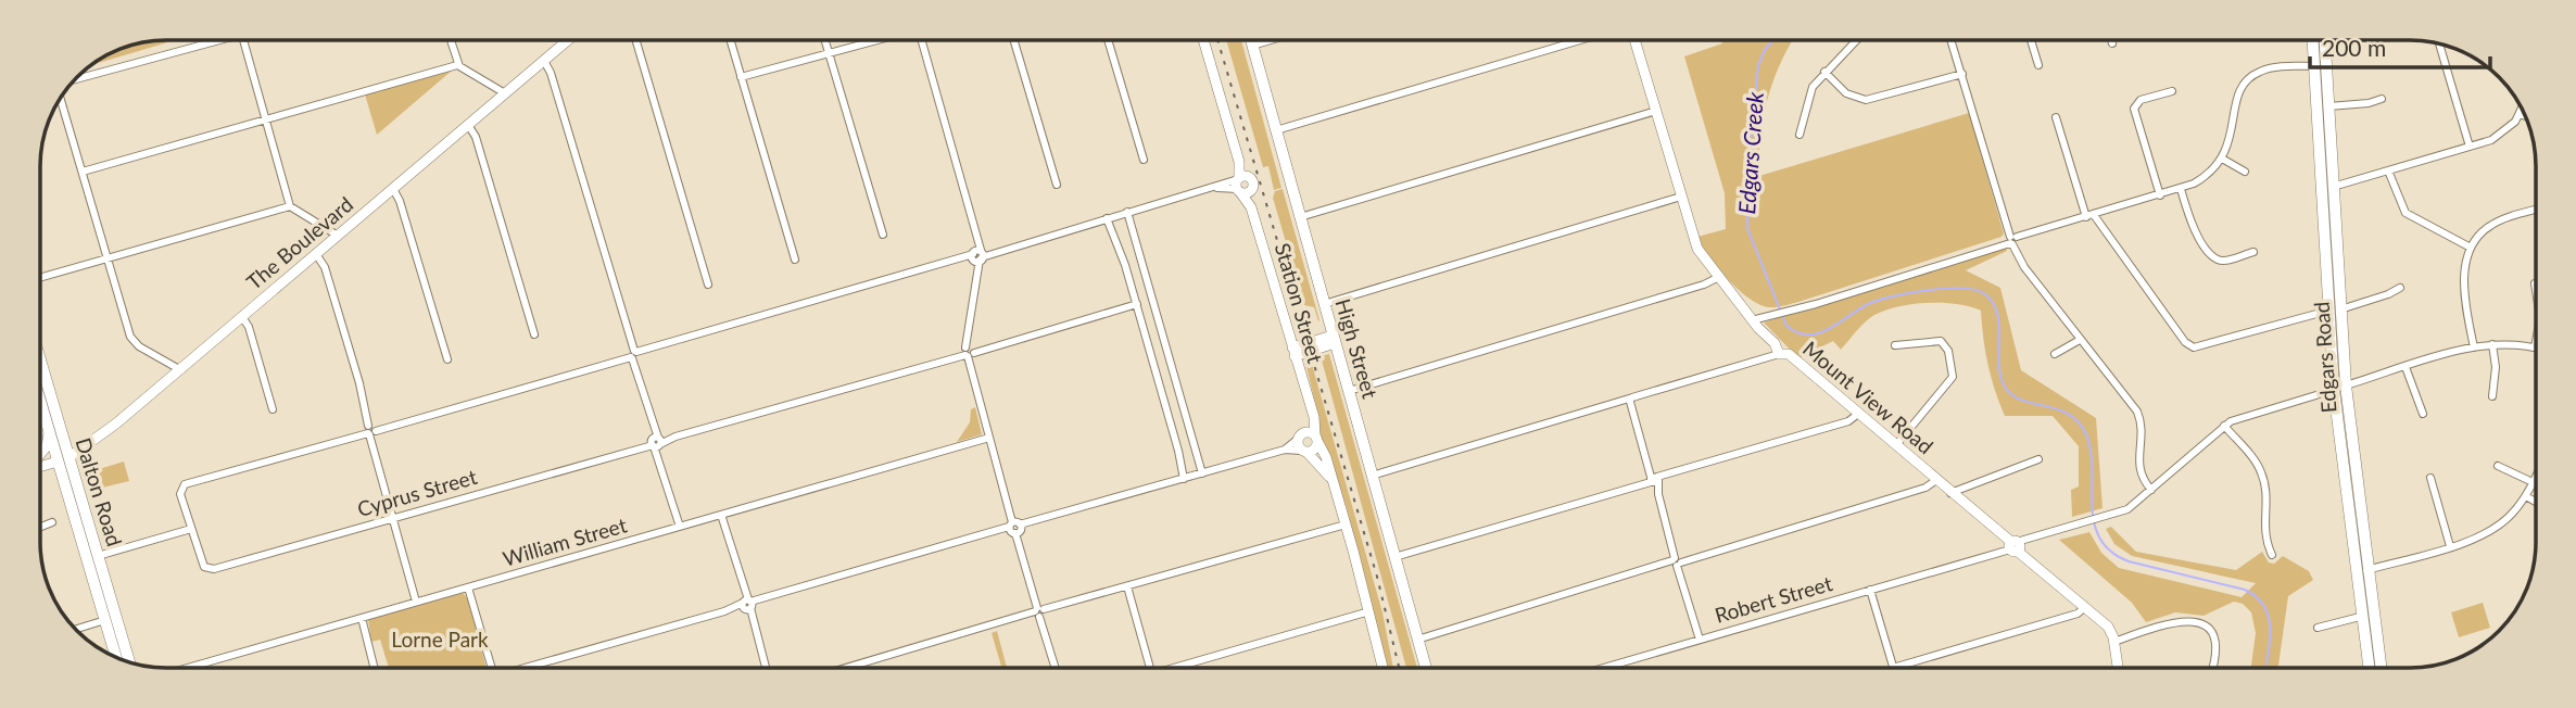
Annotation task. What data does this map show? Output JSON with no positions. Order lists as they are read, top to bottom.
{
  "streets": {
    "main road": [
      "The Boulevard",
      "High Street",
      "Edgars Road",
      "Dalton Road"
    ],
    "street": [
      "Station Street",
      "Mount View Road",
      "Cyprus Street",
      "William Street",
      "Robert Street"
    ]
  },
  "crossings": [
    ["The Boulevard", "Dalton Road"],
    ["Edgars Road", "Robert Street"],
    ["Mount View Road", "Robert Street"]
  ],
  "water": ["Edgars Creek"],
  "parks": ["Lorne Park"],
  "scale_bar": "200 m"
}
